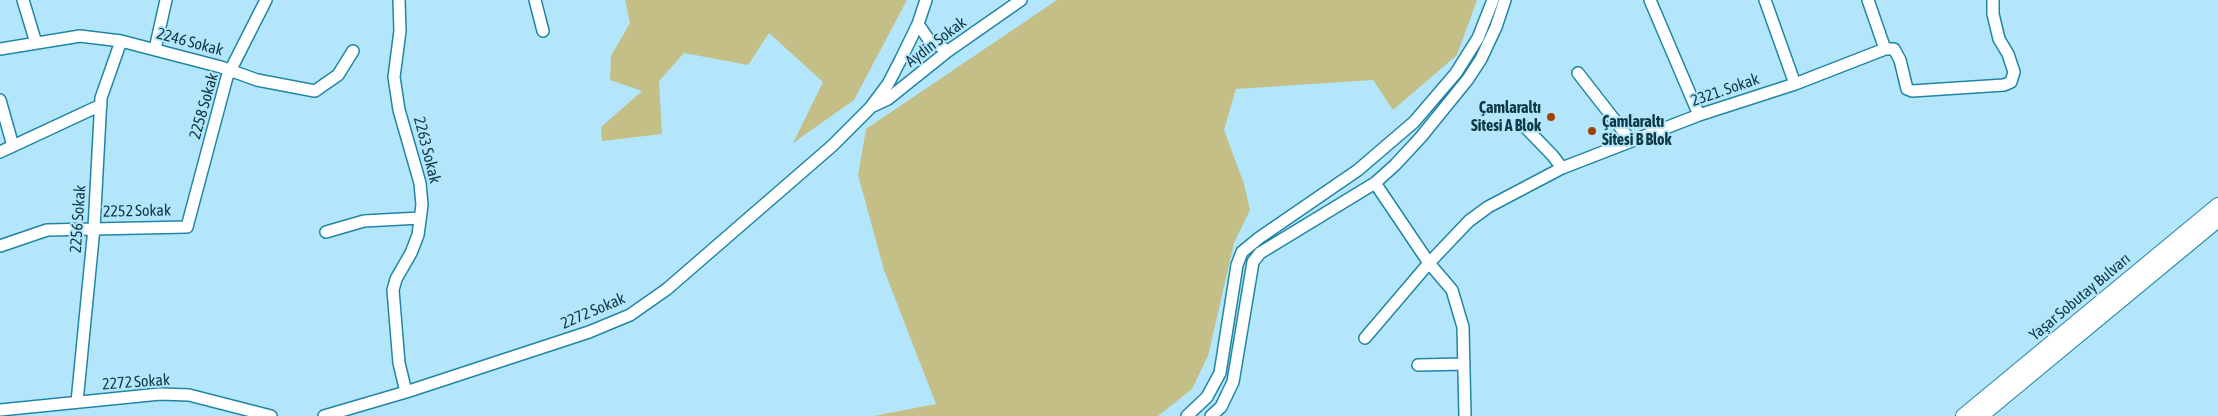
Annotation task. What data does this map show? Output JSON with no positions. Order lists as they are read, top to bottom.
{
  "streets": {
    "main road": ["Yaşar Sobutay Bulvarı"],
    "street": [
      "2246 Sokak",
      "Aydin Sokak",
      "2321. Sokak",
      "2258 Sokak",
      "2263 Sokak",
      "2252 Sokak",
      "2256 Sokak",
      "2272 Sokak"
    ]
  },
  "crossings": [
    ["2246 Sokak", "2258 Sokak"],
    ["2246 Sokak", "2256 Sokak"],
    ["Aydin Sokak", "2272 Sokak"],
    ["2258 Sokak", "2252 Sokak"],
    ["2263 Sokak", "2272 Sokak"],
    ["2252 Sokak", "2256 Sokak"],
    ["2256 Sokak", "2272 Sokak"]
  ],
  "places": ["Çamlaraltı Sitesi A Blok", "Çamlaraltı Sitesi B Blok"]
}
